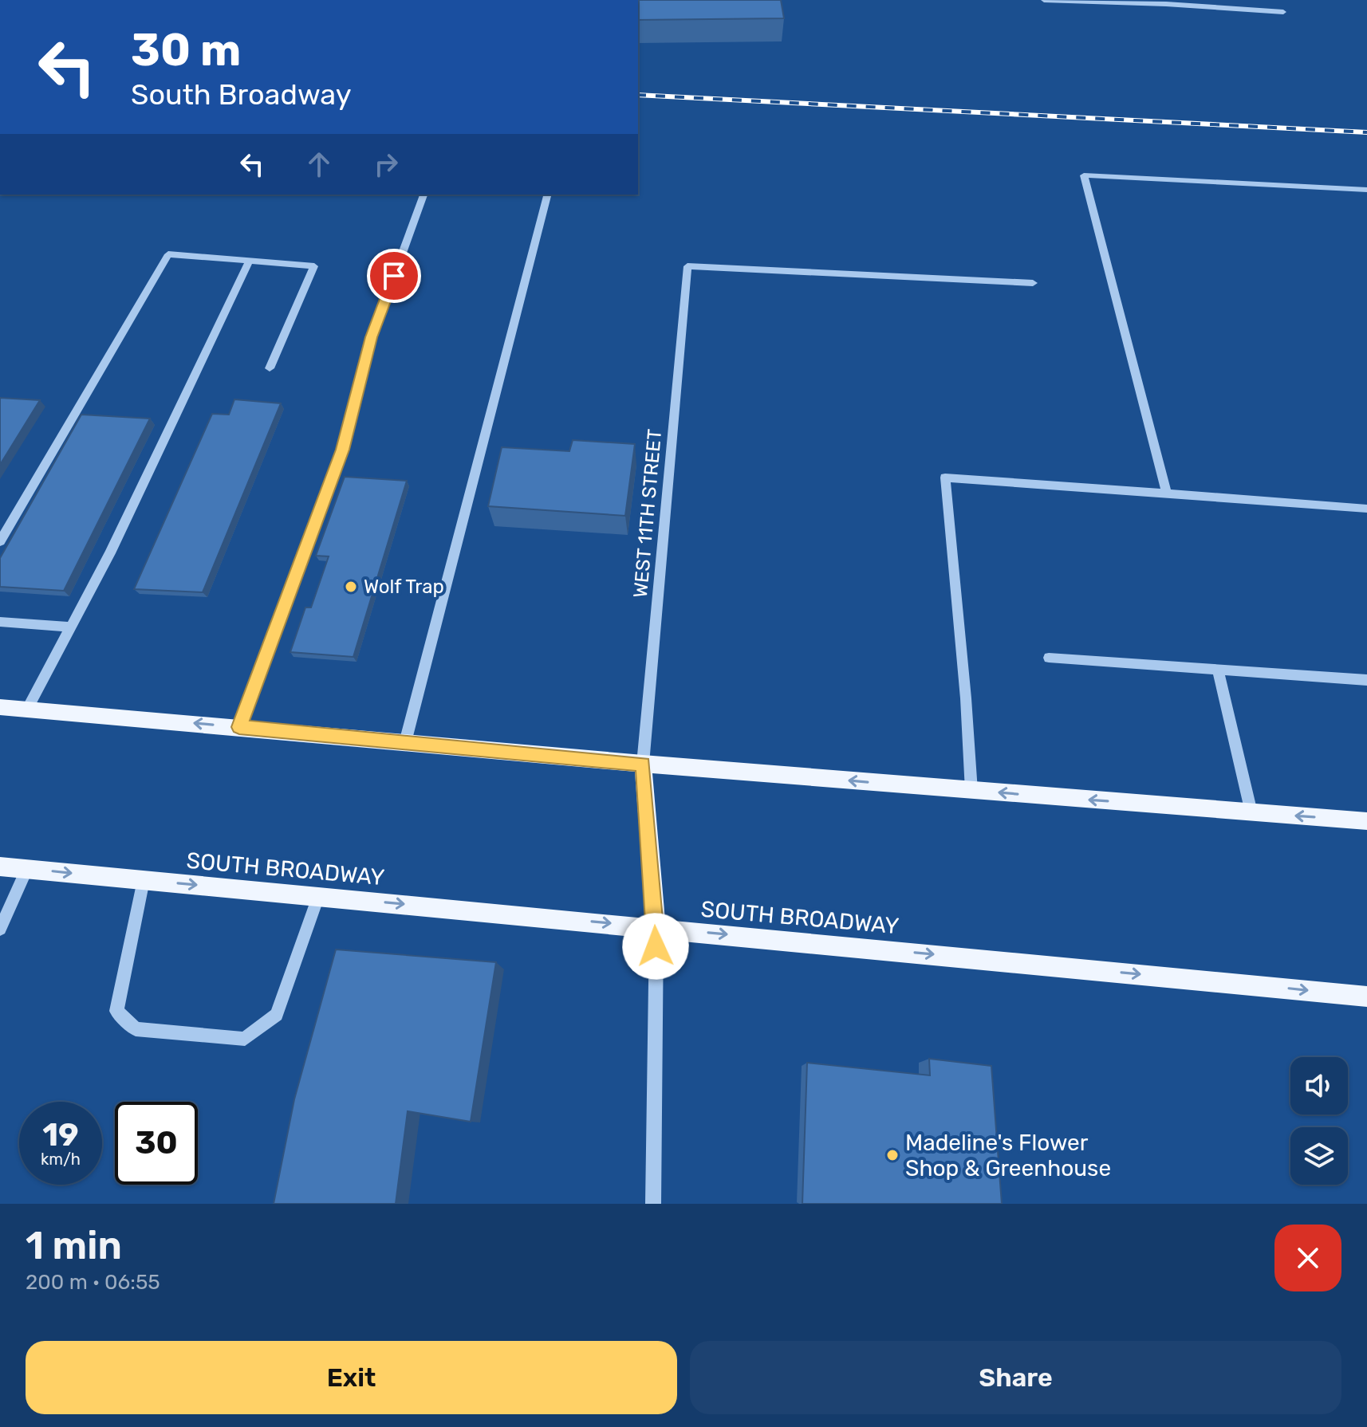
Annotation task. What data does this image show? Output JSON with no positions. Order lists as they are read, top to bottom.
{
  "streets": {
    "main road": ["SOUTH BROADWAY"],
    "street": ["WEST 11TH STREET"]
  },
  "one_way": ["SOUTH BROADWAY"],
  "places": ["Wolf Trap", "Madeline's Flower Shop & Greenhouse"],
  "page": {
    "turn": ["30 m", "South Broadway"],
    "speed": "19 km/h",
    "limit": "30",
    "heading": ["1 min", "200 m · 06:55"],
    "buttons": ["Exit", "Share"]
  }
}
